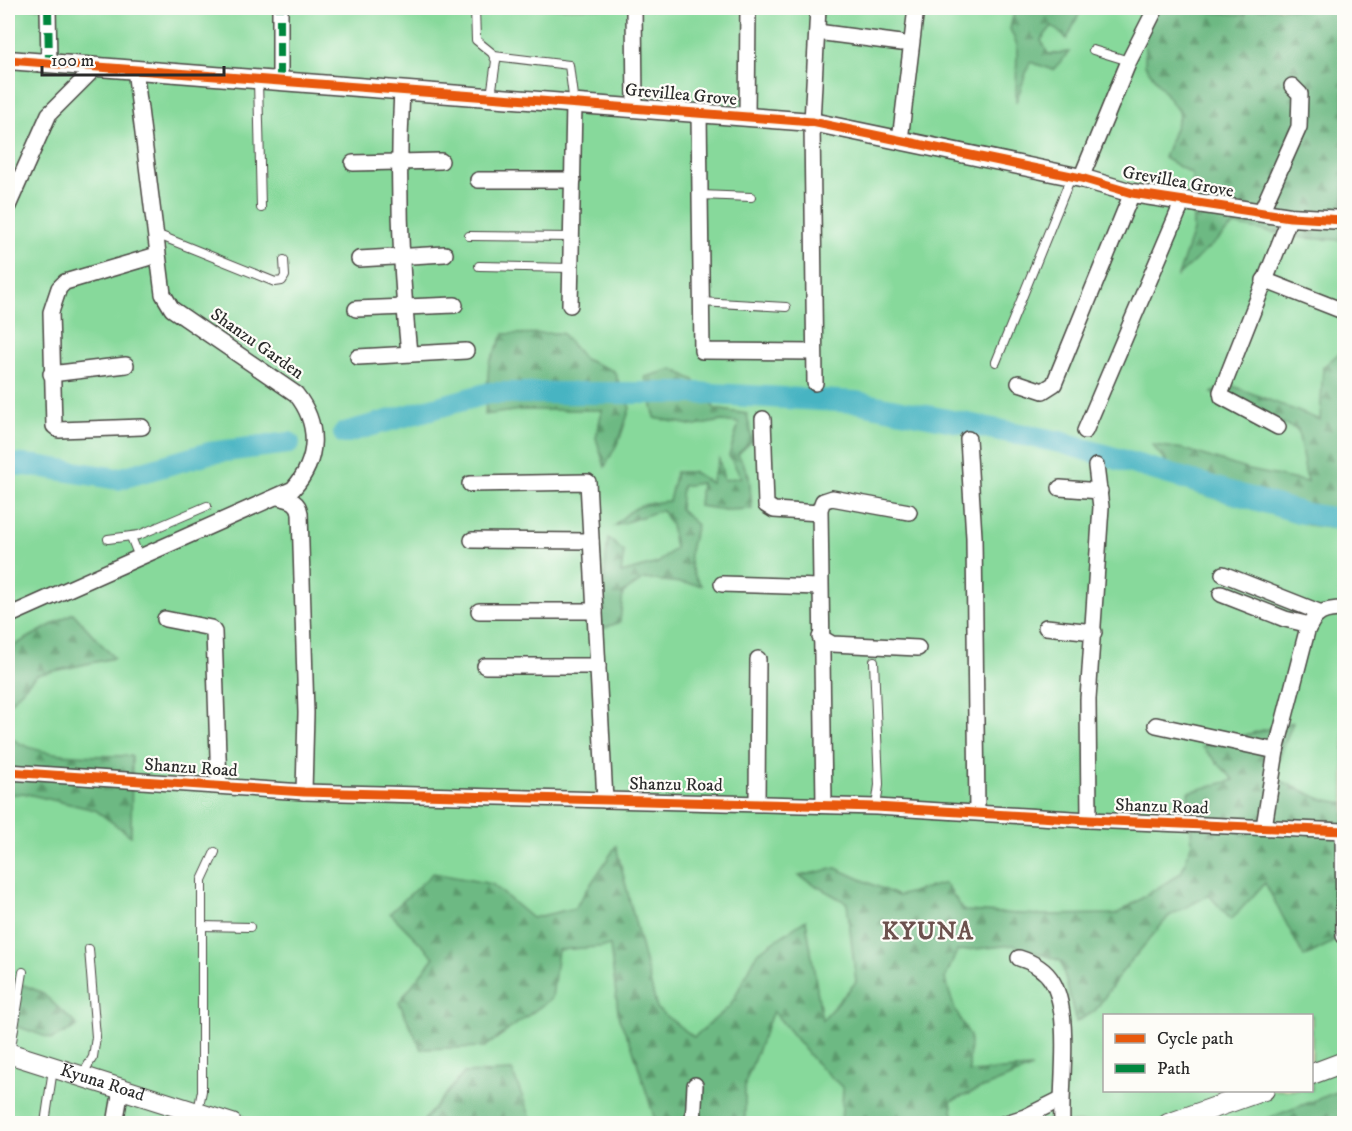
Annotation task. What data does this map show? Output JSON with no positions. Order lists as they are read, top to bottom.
{
  "streets": {
    "main road": ["Kyuna Road"],
    "street": ["Grevillea Grove", "Shanzu Garden", "Shanzu Road"]
  },
  "crossings": [
    ["Grevillea Grove", "Shanzu Garden"]
  ],
  "districts": ["KYUNA"],
  "legend": ["Cycle path", "Path"],
  "scale_bar": "100 m"
}
